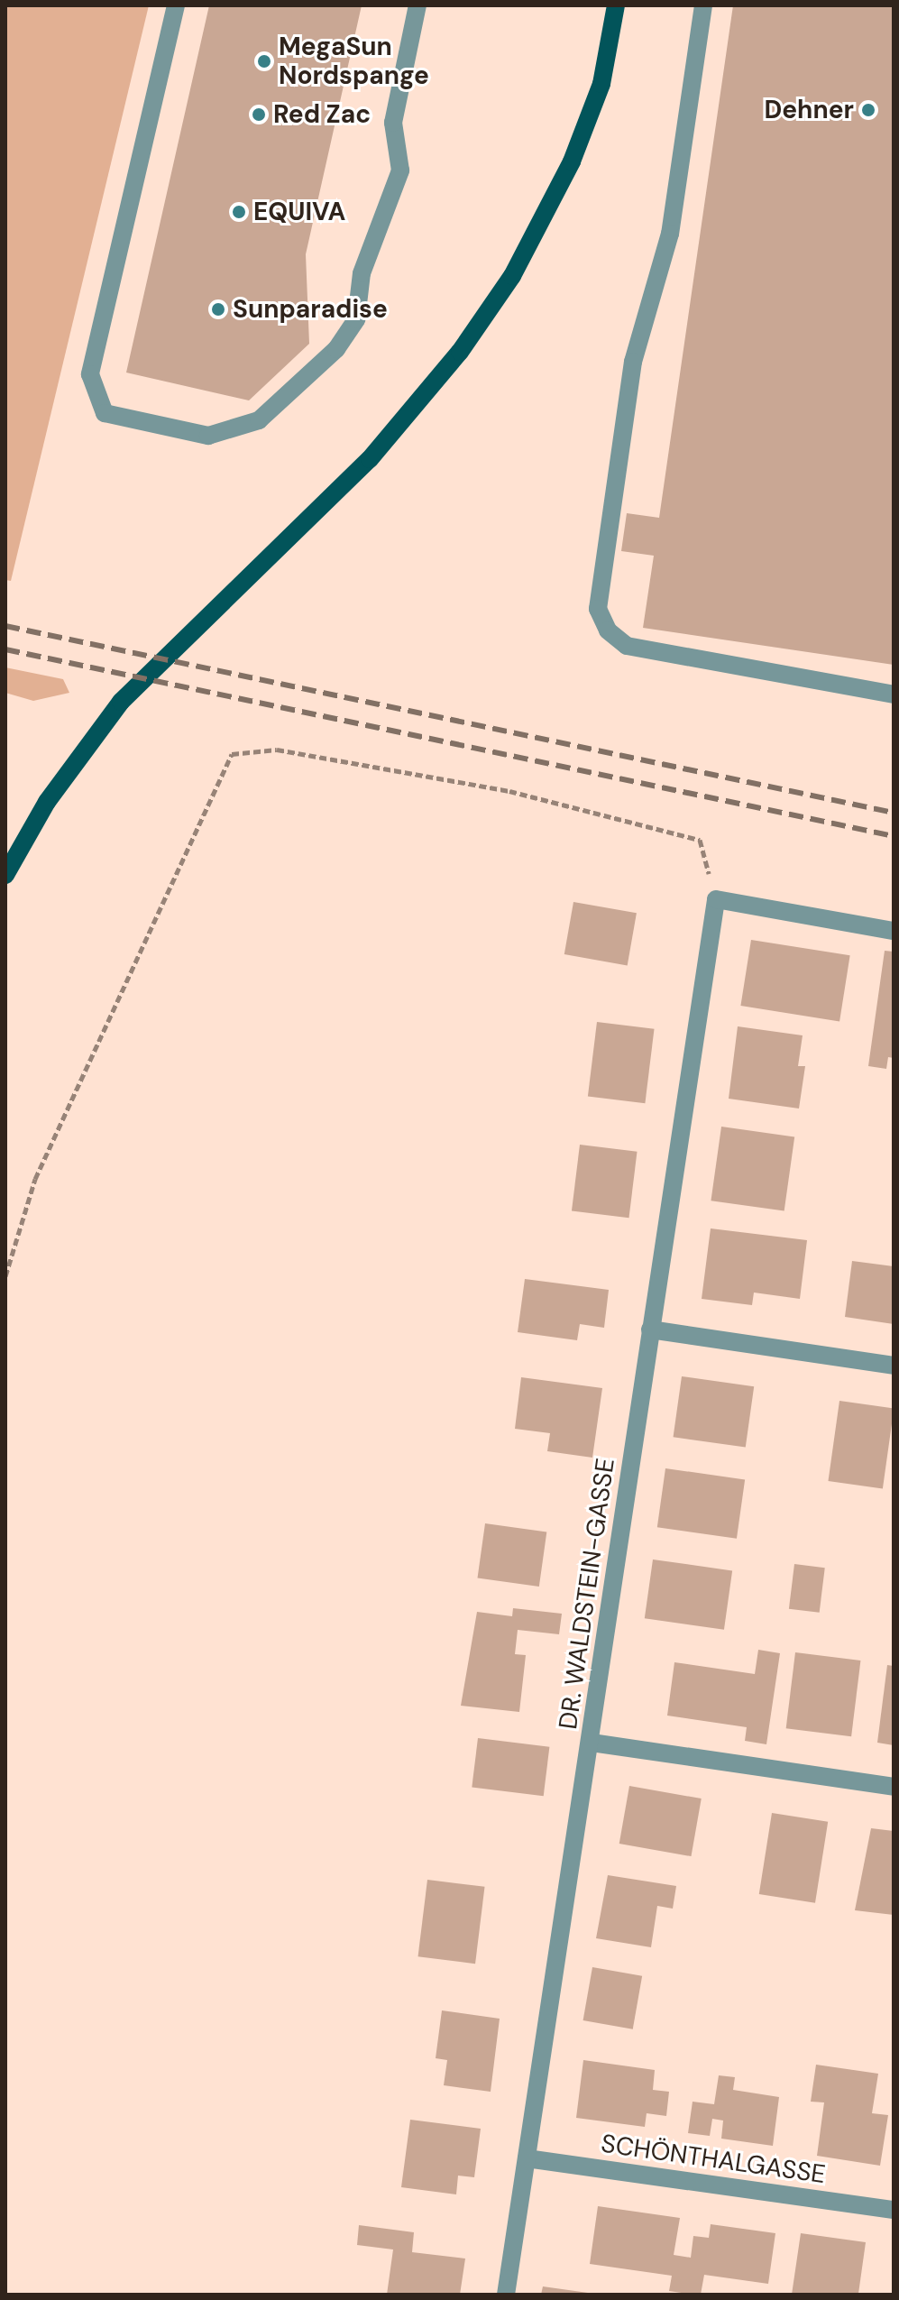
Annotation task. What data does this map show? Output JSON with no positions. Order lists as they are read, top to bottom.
{
  "streets": {
    "street": ["DR. WALDSTEIN-GASSE", "SCHÖNTHALGASSE"]
  },
  "crossings": [
    ["DR. WALDSTEIN-GASSE", "SCHÖNTHALGASSE"]
  ],
  "places": [
    "MegaSun Nordspange",
    "Dehner",
    "Red Zac",
    "EQUIVA",
    "Sunparadise"
  ]
}
